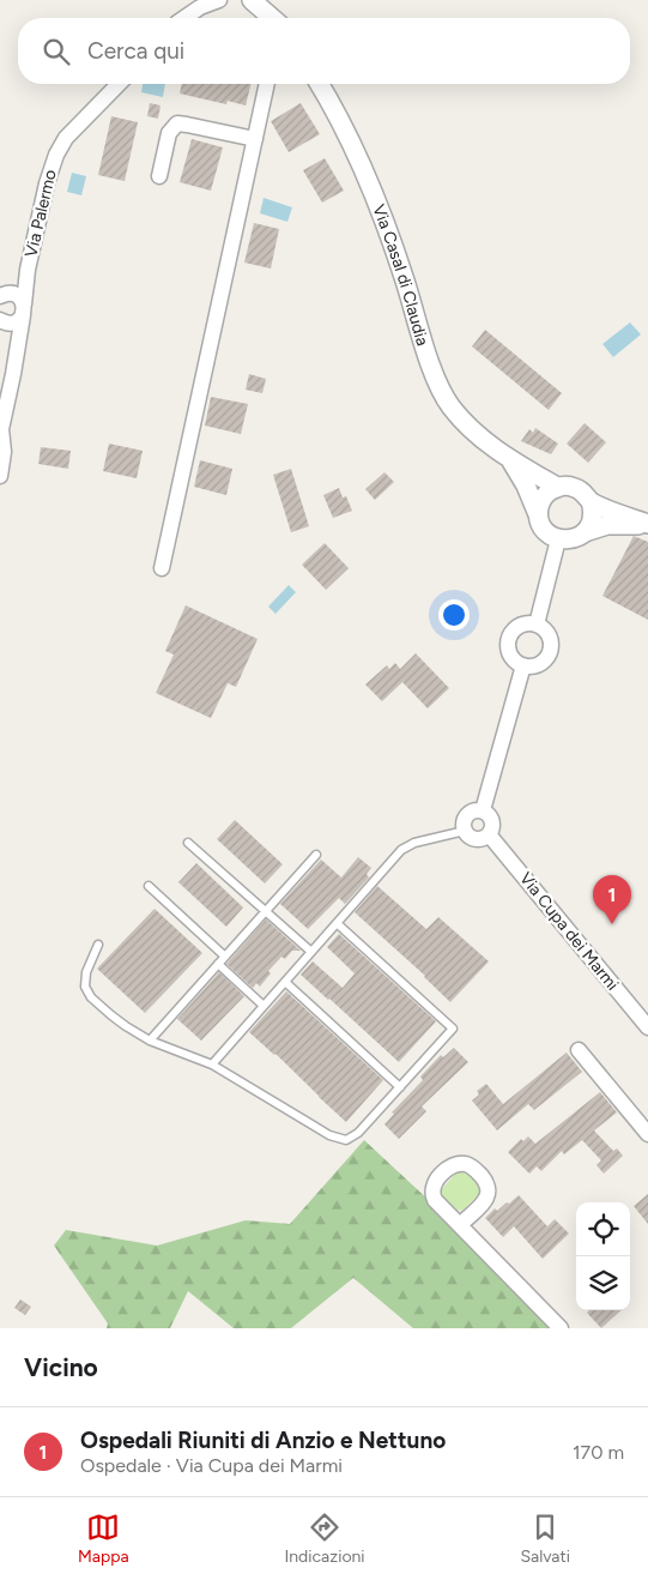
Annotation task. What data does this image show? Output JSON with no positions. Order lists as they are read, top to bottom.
{
  "streets": {
    "street": ["Via Palermo", "Via Casal di Claudia", "Via Cupa dei Marmi"]
  },
  "page": {
    "search": "Cerca qui",
    "pins": "1",
    "heading": "Vicino",
    "list": [
      {
        "mark": "1",
        "name": "Ospedali Riuniti di Anzio e Nettuno",
        "note": "Ospedale · Via Cupa dei Marmi",
        "value": "170 m"
      }
    ],
    "nav": ["Mappa", "Indicazioni", "Salvati"]
  }
}
